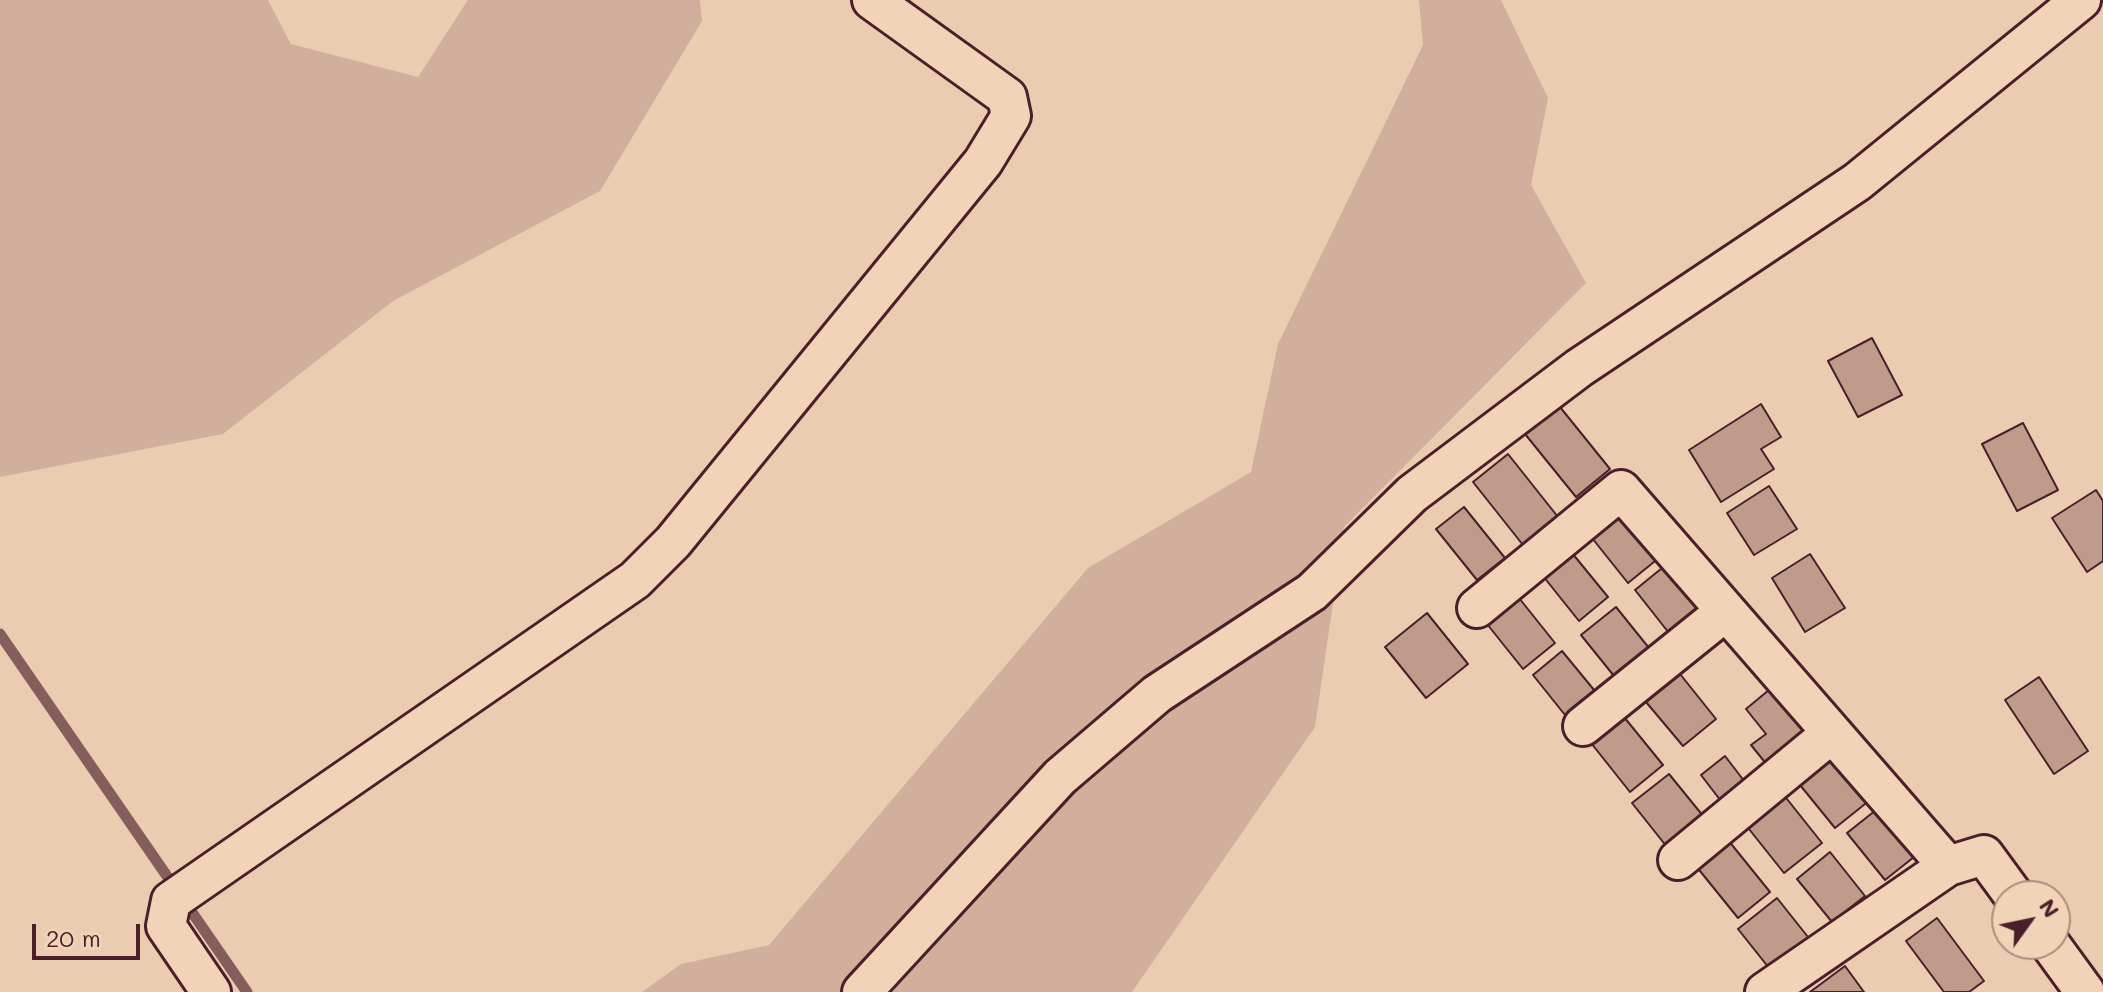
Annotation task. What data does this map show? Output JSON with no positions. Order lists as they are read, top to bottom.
{
  "scale_bar": "20 m",
  "north": "top right"
}
